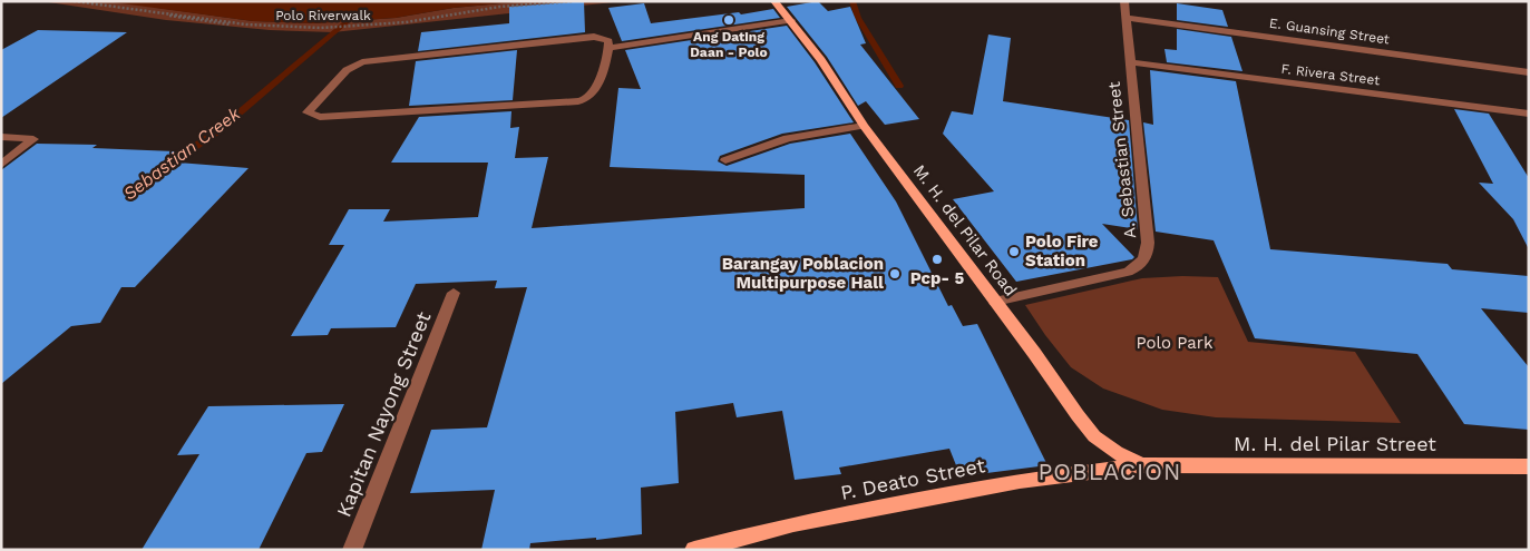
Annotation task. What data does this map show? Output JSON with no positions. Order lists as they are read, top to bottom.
{
  "streets": {
    "main road": ["M. H. del Pilar Road", "M. H. del Pilar Street", "P. Deato Street"],
    "street": [
      "E. Guansing Street",
      "F. Rivera Street",
      "A. Sebastian Street",
      "Kapitan Nayong Street"
    ],
    "path": ["Polo Riverwalk"]
  },
  "crossings": [
    ["E. Guansing Street", "A. Sebastian Street"],
    ["F. Rivera Street", "A. Sebastian Street"],
    ["A. Sebastian Street", "M. H. del Pilar Road"],
    ["M. H. del Pilar Road", "M. H. del Pilar Street"],
    ["M. H. del Pilar Road", "P. Deato Street"],
    ["M. H. del Pilar Street", "P. Deato Street"]
  ],
  "districts": ["POBLACION"],
  "water": ["Sebastian Creek"],
  "parks": ["Polo Park"],
  "places": [
    "Ang Dating Daan - Polo",
    "Polo Fire Station",
    "Pcp- 5",
    "Barangay Poblacion Multipurpose Hall"
  ]
}
